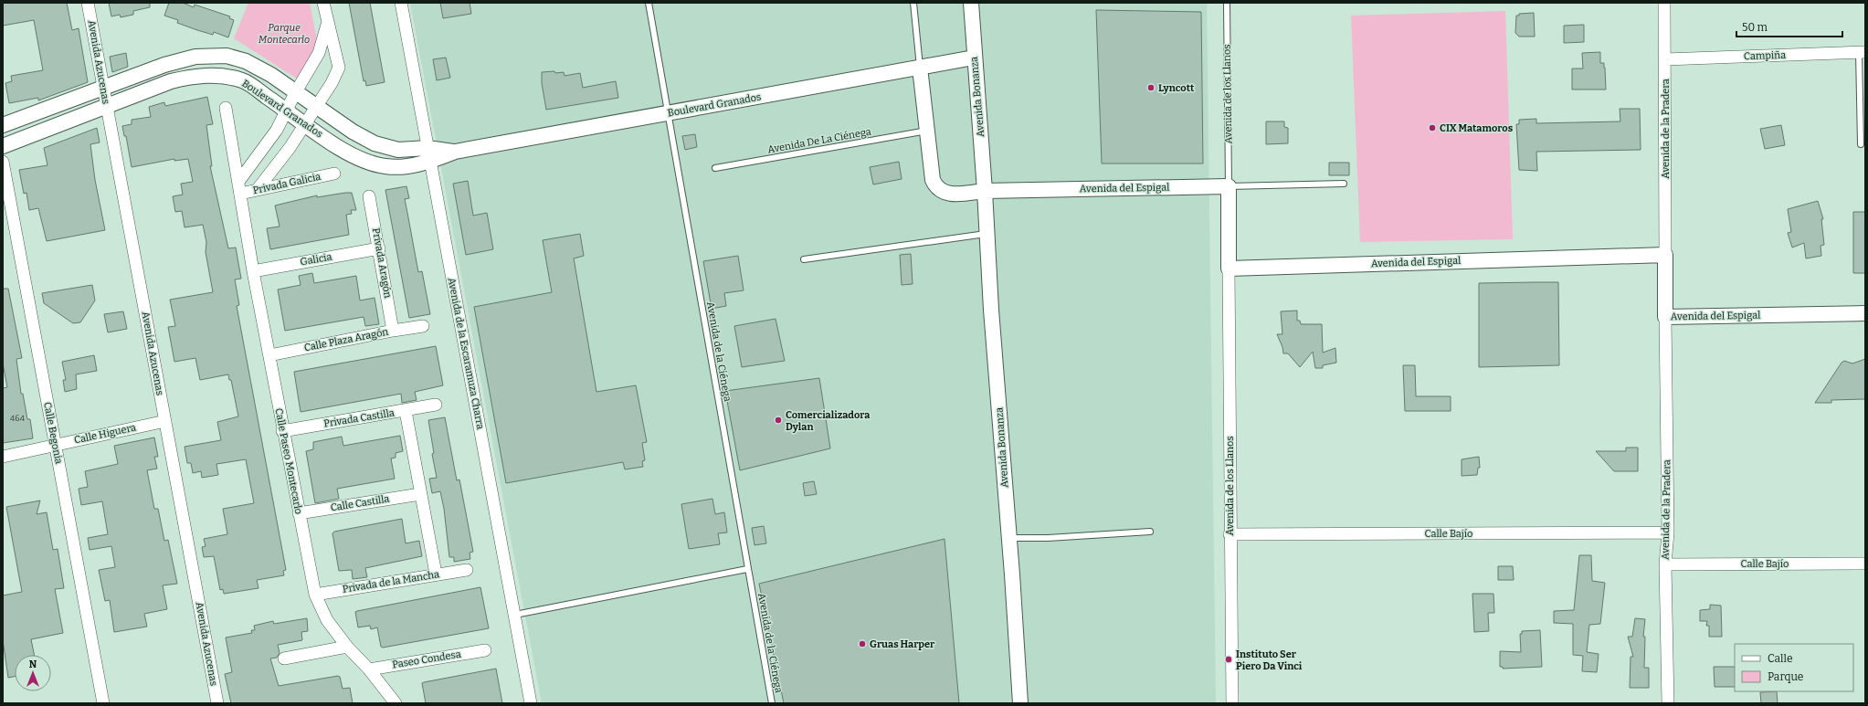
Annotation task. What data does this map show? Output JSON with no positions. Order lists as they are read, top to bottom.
{
  "streets": {
    "street": [
      "Campiña",
      "Avenida Azucenas",
      "Avenida de los Llanos",
      "Avenida Bonanza",
      "Boulevard Granados",
      "Avenida de la Pradera",
      "Privada Galicia",
      "Avenida del Espigal",
      "Galicia",
      "Privada Aragón",
      "Calle Plaza Aragón",
      "Avenida de la Escaramuza Charra",
      "Privada Castilla",
      "Calle Begonia",
      "Calle Higuera",
      "Calle Paseo Montecarlo",
      "Calle Castilla",
      "Calle Bajío",
      "Privada de la Mancha",
      "Paseo Condesa"
    ],
    "lane": ["Avenida De La Ciénega", "Avenida de la Ciénega"]
  },
  "crossings": [
    ["Campiña", "Avenida de la Pradera"],
    ["Avenida Azucenas", "Boulevard Granados"],
    ["Avenida Azucenas", "Calle Higuera"],
    ["Avenida de los Llanos", "Avenida del Espigal"],
    ["Avenida de los Llanos", "Calle Bajío"],
    ["Avenida Bonanza", "Boulevard Granados"],
    ["Avenida Bonanza", "Avenida del Espigal"],
    ["Boulevard Granados", "Avenida de la Ciénega"],
    ["Boulevard Granados", "Avenida de la Escaramuza Charra"],
    ["Avenida de la Pradera", "Avenida del Espigal"],
    ["Avenida de la Pradera", "Calle Bajío"],
    ["Privada Galicia", "Calle Paseo Montecarlo"],
    ["Galicia", "Privada Aragón"],
    ["Galicia", "Calle Paseo Montecarlo"],
    ["Privada Aragón", "Calle Plaza Aragón"],
    ["Calle Plaza Aragón", "Calle Paseo Montecarlo"],
    ["Privada Castilla", "Calle Paseo Montecarlo"],
    ["Calle Begonia", "Calle Higuera"],
    ["Calle Paseo Montecarlo", "Calle Castilla"],
    ["Calle Paseo Montecarlo", "Privada de la Mancha"],
    ["Calle Paseo Montecarlo", "Paseo Condesa"]
  ],
  "parks": ["Parque Montecarlo"],
  "places": [
    "Lyncott",
    "CIX Matamoros",
    "Comercializadora Dylan",
    "Gruas Harper",
    "Instituto Ser Piero Da Vinci"
  ],
  "house_numbers": ["464"],
  "legend": ["Calle", "Parque"],
  "scale_bar": "50 m",
  "north": "top"
}
